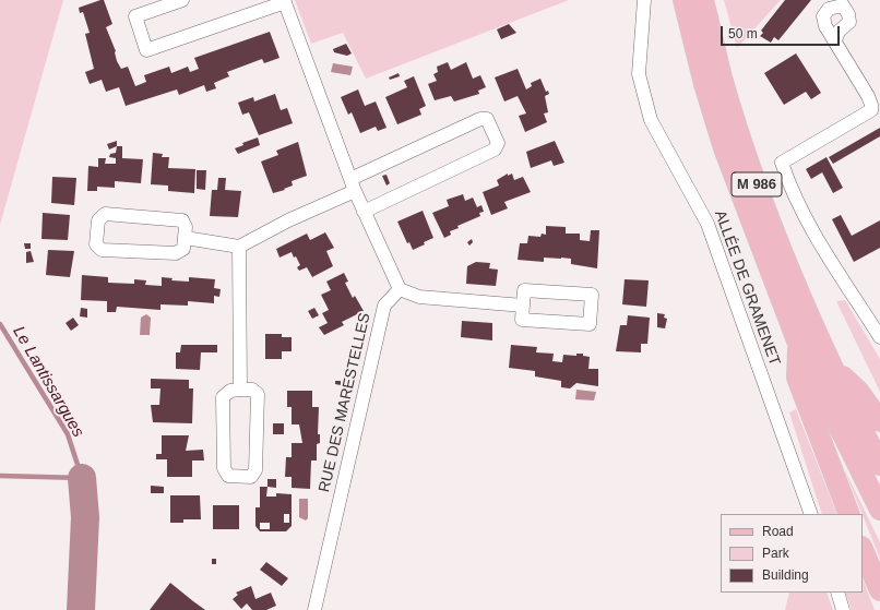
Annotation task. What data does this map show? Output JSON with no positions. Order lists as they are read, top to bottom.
{
  "streets": {
    "main road": ["M 986"],
    "street": ["ALLÉE DE GRAMENET", "RUE DES MARESTELLES"]
  },
  "water": ["Le Lantissargues"],
  "legend": ["Road", "Park", "Building"],
  "scale_bar": "50 m"
}
